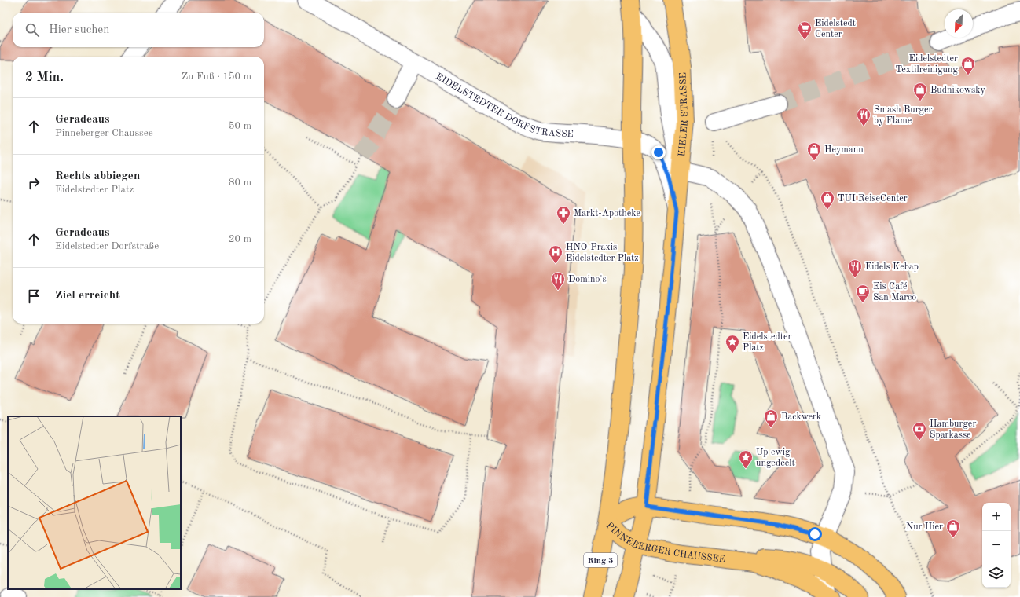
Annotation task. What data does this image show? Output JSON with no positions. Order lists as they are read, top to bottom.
{
  "streets": {
    "main road": ["KIELER STRASSE", "PINNEBERGER CHAUSSEE", "Ring 3"],
    "street": ["EIDELSTEDTER DORFSTRASSE"]
  },
  "crossings": [
    ["EIDELSTEDTER DORFSTRASSE", "KIELER STRASSE"],
    ["PINNEBERGER CHAUSSEE", "Ring 3"]
  ],
  "places": {
    "supermarket": ["Eidelstedt Center"],
    "shop": [
      "Eidelstedter Textilreinigung",
      "Budnikowsky",
      "Heymann",
      "TUI ReiseCenter",
      "Backwerk",
      "Nur Hier"
    ],
    "restaurant": ["Smash Burger by Flame", "Eidels Kebap", "Domino's"],
    "pharmacy": ["Markt-Apotheke"],
    "hospital": ["HNO-Praxis Eidelstedter Platz"],
    "cafe": ["Eis Café San Marco"],
    "place": ["Eidelstedter Platz", "Up ewig ungedeelt"],
    "bank": ["Hamburger Sparkasse"]
  },
  "north": "bottom left",
  "page": {
    "search": "Hier suchen",
    "heading": ["2 Min.", "Zu Fuß · 150 m"],
    "list": [
      ["Geradeaus", "Pinneberger Chaussee", "50 m"],
      ["Rechts abbiegen", "Eidelstedter Platz", "80 m"],
      ["Geradeaus", "Eidelstedter Dorfstraße", "20 m"],
      "Ziel erreicht"
    ],
    "map_buttons": ["+", "−"]
  }
}
